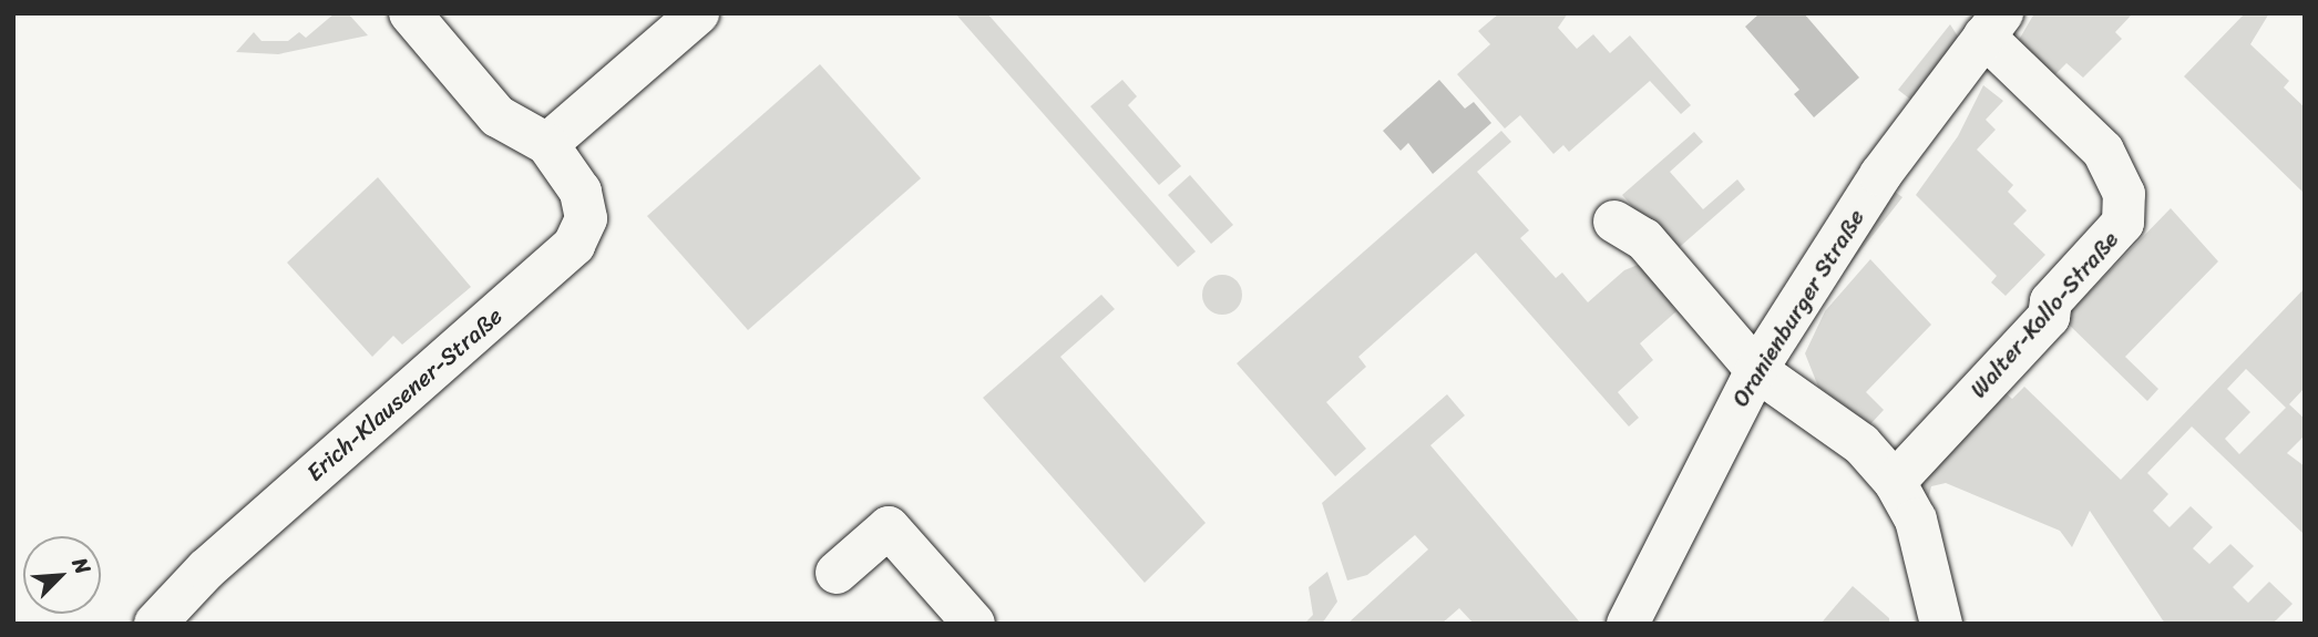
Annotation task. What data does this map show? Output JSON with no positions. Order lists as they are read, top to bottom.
{
  "streets": {
    "street": ["Oranienburger Straße", "Walter-Kollo-Straße", "Erich-Klausener-Straße"]
  },
  "crossings": [
    ["Oranienburger Straße", "Walter-Kollo-Straße"]
  ],
  "north": "top right"
}
